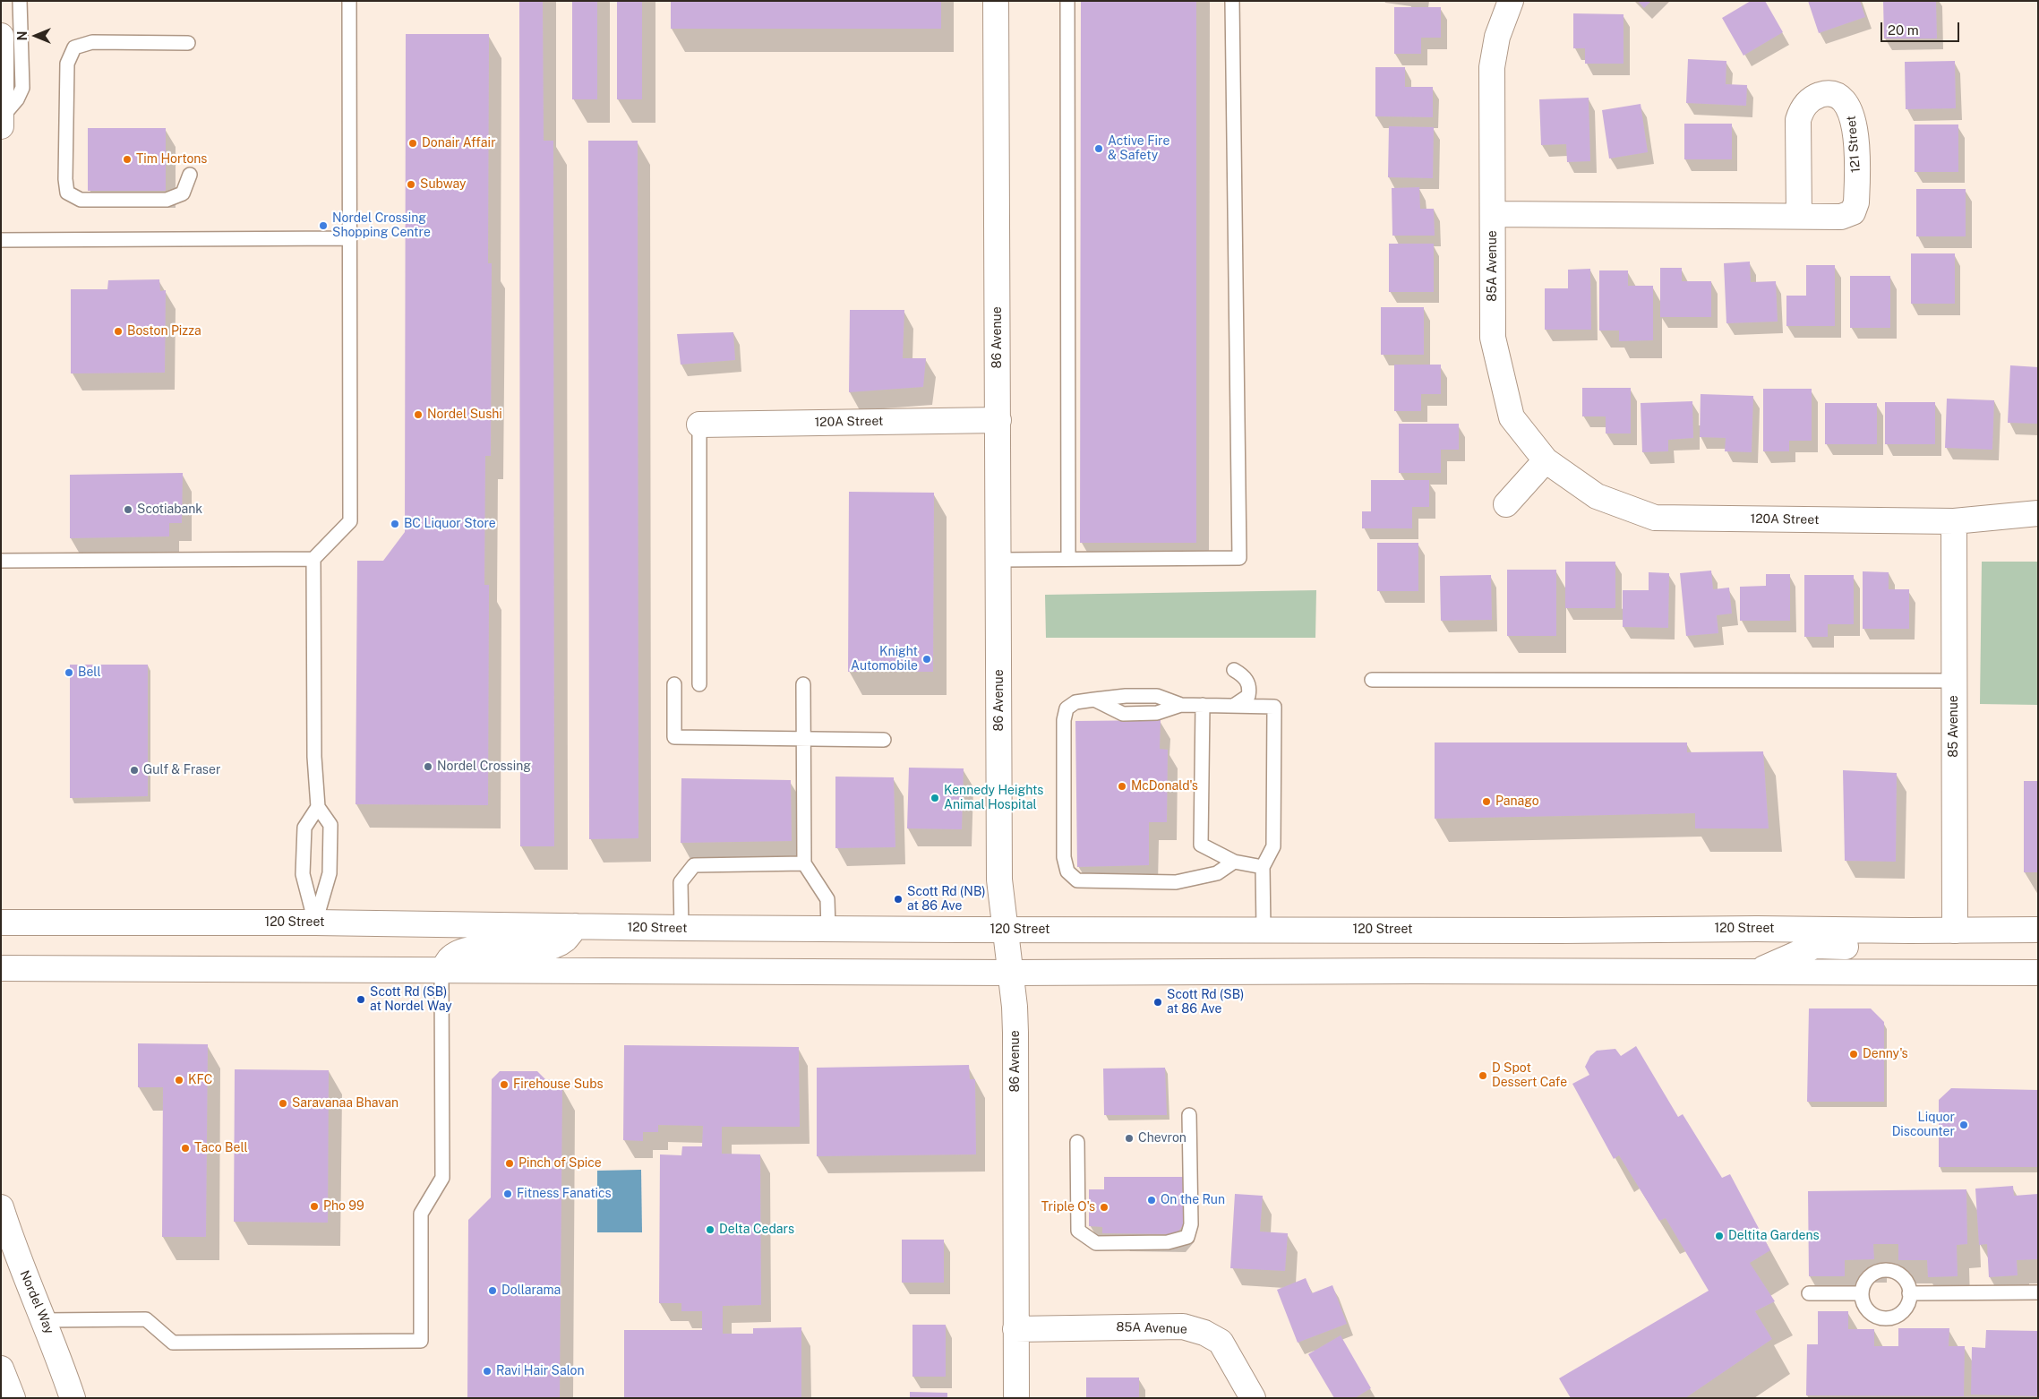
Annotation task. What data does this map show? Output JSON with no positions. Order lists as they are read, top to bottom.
{
  "streets": {
    "main road": [
      "121 Street",
      "85A Avenue",
      "86 Avenue",
      "120A Street",
      "85 Avenue",
      "120 Street",
      "Nordel Way"
    ]
  },
  "crossings": [
    ["121 Street", "85A Avenue"],
    ["85A Avenue", "86 Avenue"],
    ["85A Avenue", "120A Street"],
    ["86 Avenue", "120A Street"],
    ["86 Avenue", "120 Street"],
    ["120A Street", "85 Avenue"],
    ["85 Avenue", "120 Street"]
  ],
  "places": [
    "Donair Affair",
    "Active Fire & Safety",
    "Tim Hortons",
    "Subway",
    "Nordel Crossing Shopping Centre",
    "Boston Pizza",
    "Nordel Sushi",
    "Scotiabank",
    "BC Liquor Store",
    "Knight Automobile",
    "Bell",
    "Nordel Crossing",
    "Gulf & Fraser",
    "McDonald's",
    "Kennedy Heights Animal Hospital",
    "Panago",
    "Scott Rd (NB) at 86 Ave",
    "Scott Rd (SB) at Nordel Way",
    "Scott Rd (SB) at 86 Ave",
    "Denny's",
    "D Spot Dessert Cafe",
    "KFC",
    "Firehouse Subs",
    "Saravanaa Bhavan",
    "Liquor Discounter",
    "Chevron",
    "Taco Bell",
    "Pinch of Spice",
    "Fitness Fanatics",
    "On the Run",
    "Pho 99",
    "Triple O's",
    "Delta Cedars",
    "Deltita Gardens",
    "Dollarama",
    "Ravi Hair Salon"
  ],
  "scale_bar": "20 m",
  "north": "left"
}
